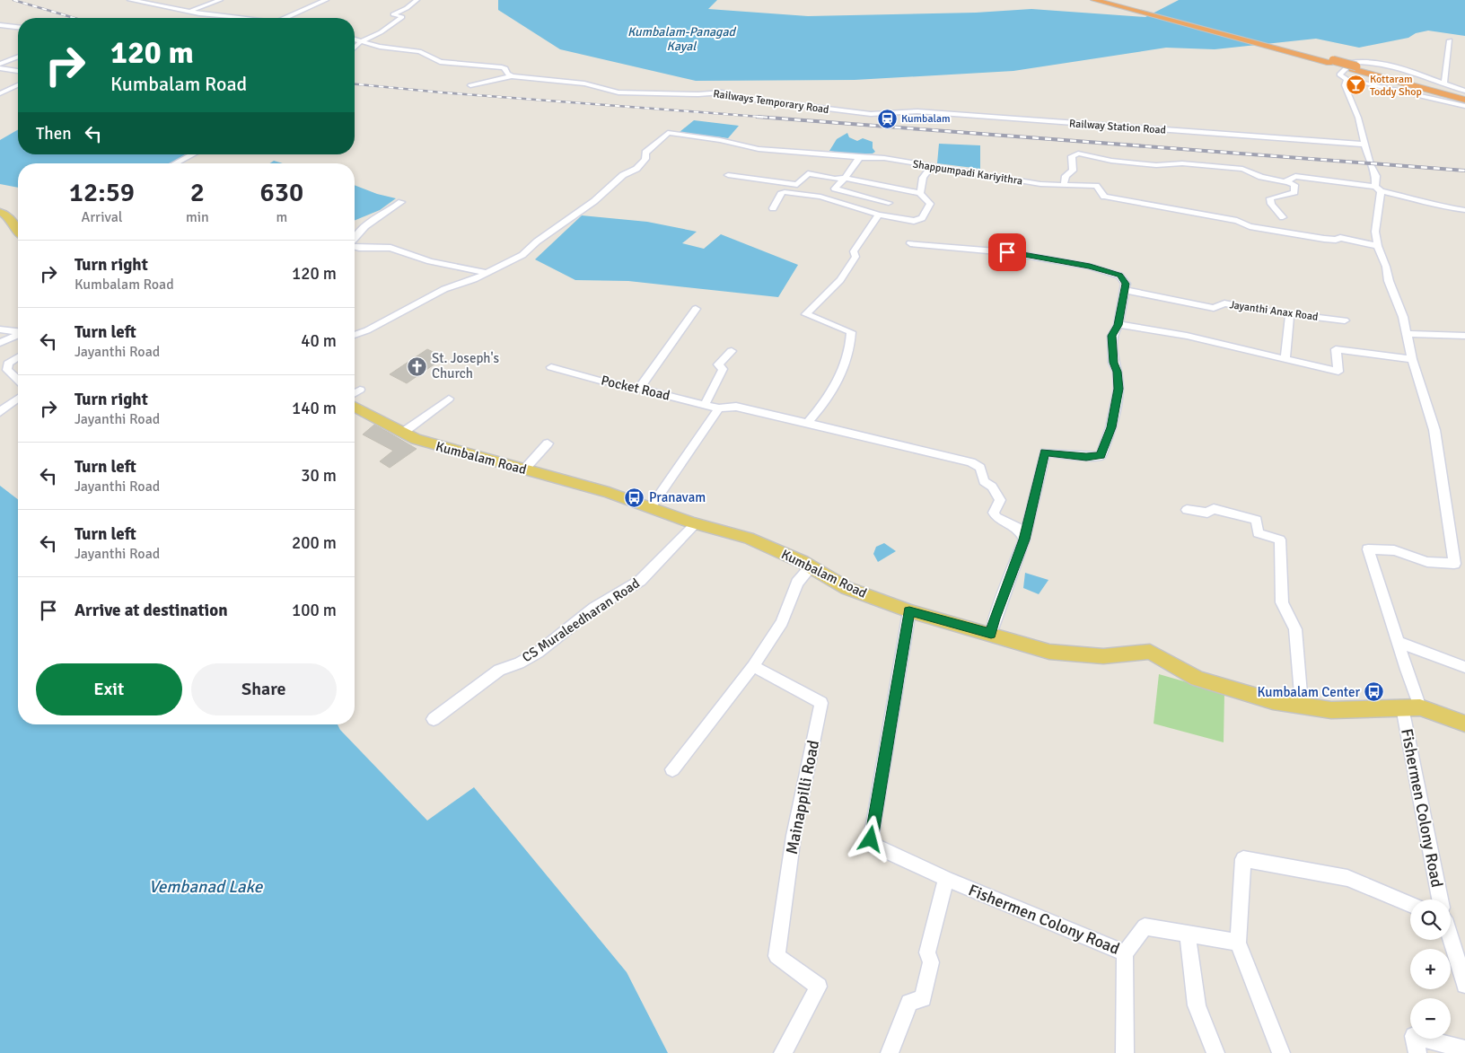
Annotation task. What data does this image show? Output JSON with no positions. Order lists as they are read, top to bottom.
{
  "streets": {
    "main road": ["Kumbalam Road"],
    "street": [
      "Railways Temporary Road",
      "Railway Station Road",
      "Shappumpadi Kariyithra",
      "Jayanthi Anax Road",
      "Pocket Road",
      "CS Muraleedharan Road",
      "Mainappilli Road",
      "Fishermen Colony Road"
    ]
  },
  "crossings": [
    ["Railways Temporary Road", "Railway Station Road"],
    ["Kumbalam Road", "CS Muraleedharan Road"],
    ["Kumbalam Road", "Fishermen Colony Road"]
  ],
  "water": ["Kumbalam-Panagad Kayal", "Vembanad Lake"],
  "places": {
    "bar": ["Kottaram Toddy Shop"],
    "station": ["Kumbalam"],
    "church": ["St. Joseph's Church"],
    "bus stop": ["Pranavam", "Kumbalam Center"]
  },
  "page": {
    "turn": ["120 m", "Kumbalam Road"],
    "then": "Then",
    "eta": [
      "12:59",
      "Arrival",
      "2",
      "min",
      "630",
      "m"
    ],
    "list": [
      {
        "name": "Turn right",
        "note": "Kumbalam Road",
        "value": "120 m"
      },
      {
        "name": "Turn left",
        "note": "Jayanthi Road",
        "value": "40 m"
      },
      {
        "name": "Turn right",
        "note": "Jayanthi Road",
        "value": "140 m"
      },
      {
        "name": "Turn left",
        "note": "Jayanthi Road",
        "value": "30 m"
      },
      {
        "name": "Turn left",
        "note": "Jayanthi Road",
        "value": "200 m"
      },
      {
        "name": "Arrive at destination",
        "value": "100 m"
      }
    ],
    "buttons": ["Exit", "Share"],
    "map_buttons": ["+", "−"]
  }
}
